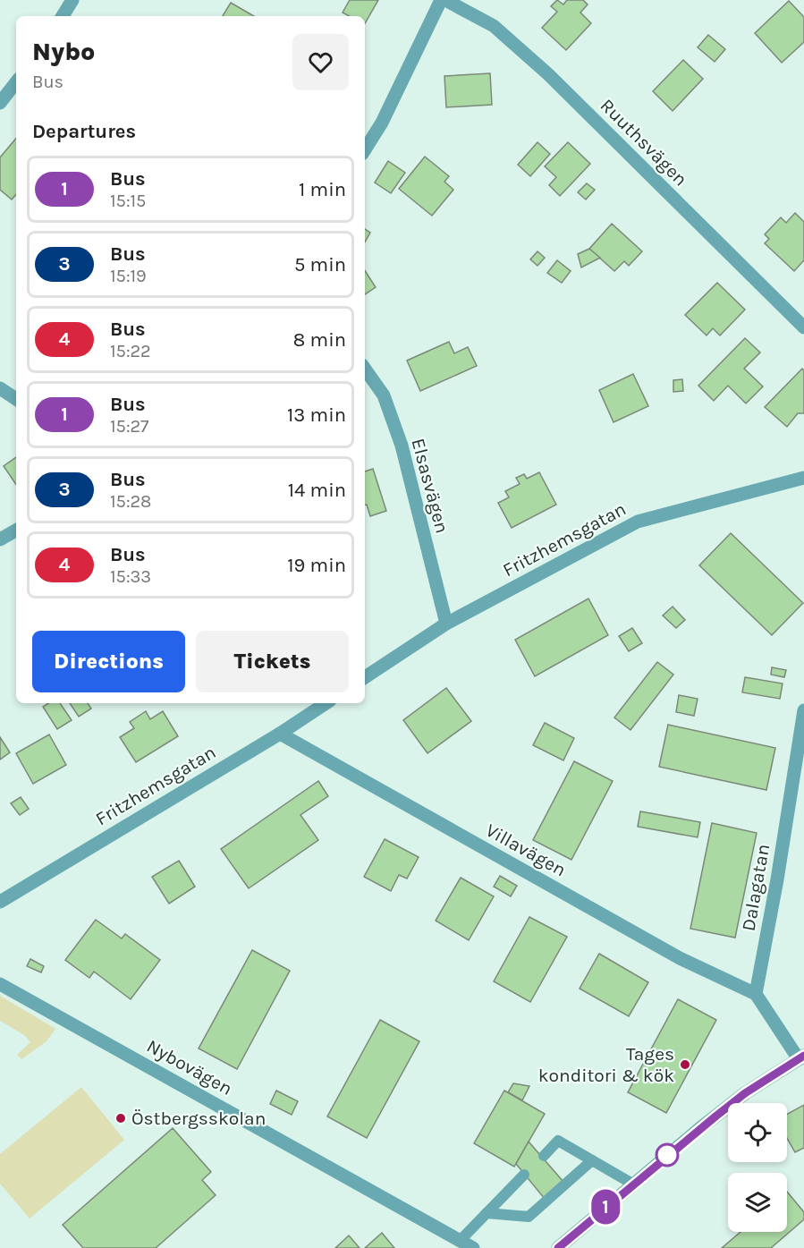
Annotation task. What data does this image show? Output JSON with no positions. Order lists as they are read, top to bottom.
{
  "streets": {
    "street": [
      "Ruuthsvägen",
      "Elsasvägen",
      "Fritzhemsgatan",
      "Villavägen",
      "Dalagatan",
      "Nybovägen"
    ]
  },
  "crossings": [
    ["Elsasvägen", "Fritzhemsgatan"],
    ["Fritzhemsgatan", "Villavägen"],
    ["Villavägen", "Dalagatan"]
  ],
  "places": ["Tages konditori & kök", "Östbergsskolan"],
  "lines": ["bus line 1"],
  "page": {
    "on_map": "1",
    "heading": [
      ["Nybo", "Bus"],
      "Departures"
    ],
    "list": [
      {
        "mark": "1",
        "name": "Bus",
        "note": "15:15",
        "value": "1 min"
      },
      {
        "mark": "3",
        "name": "Bus",
        "note": "15:19",
        "value": "5 min"
      },
      {
        "mark": "4",
        "name": "Bus",
        "note": "15:22",
        "value": "8 min"
      },
      {
        "mark": "1",
        "name": "Bus",
        "note": "15:27",
        "value": "13 min"
      },
      {
        "mark": "3",
        "name": "Bus",
        "note": "15:28",
        "value": "14 min"
      },
      {
        "mark": "4",
        "name": "Bus",
        "note": "15:33",
        "value": "19 min"
      }
    ],
    "buttons": ["Directions", "Tickets"]
  }
}
